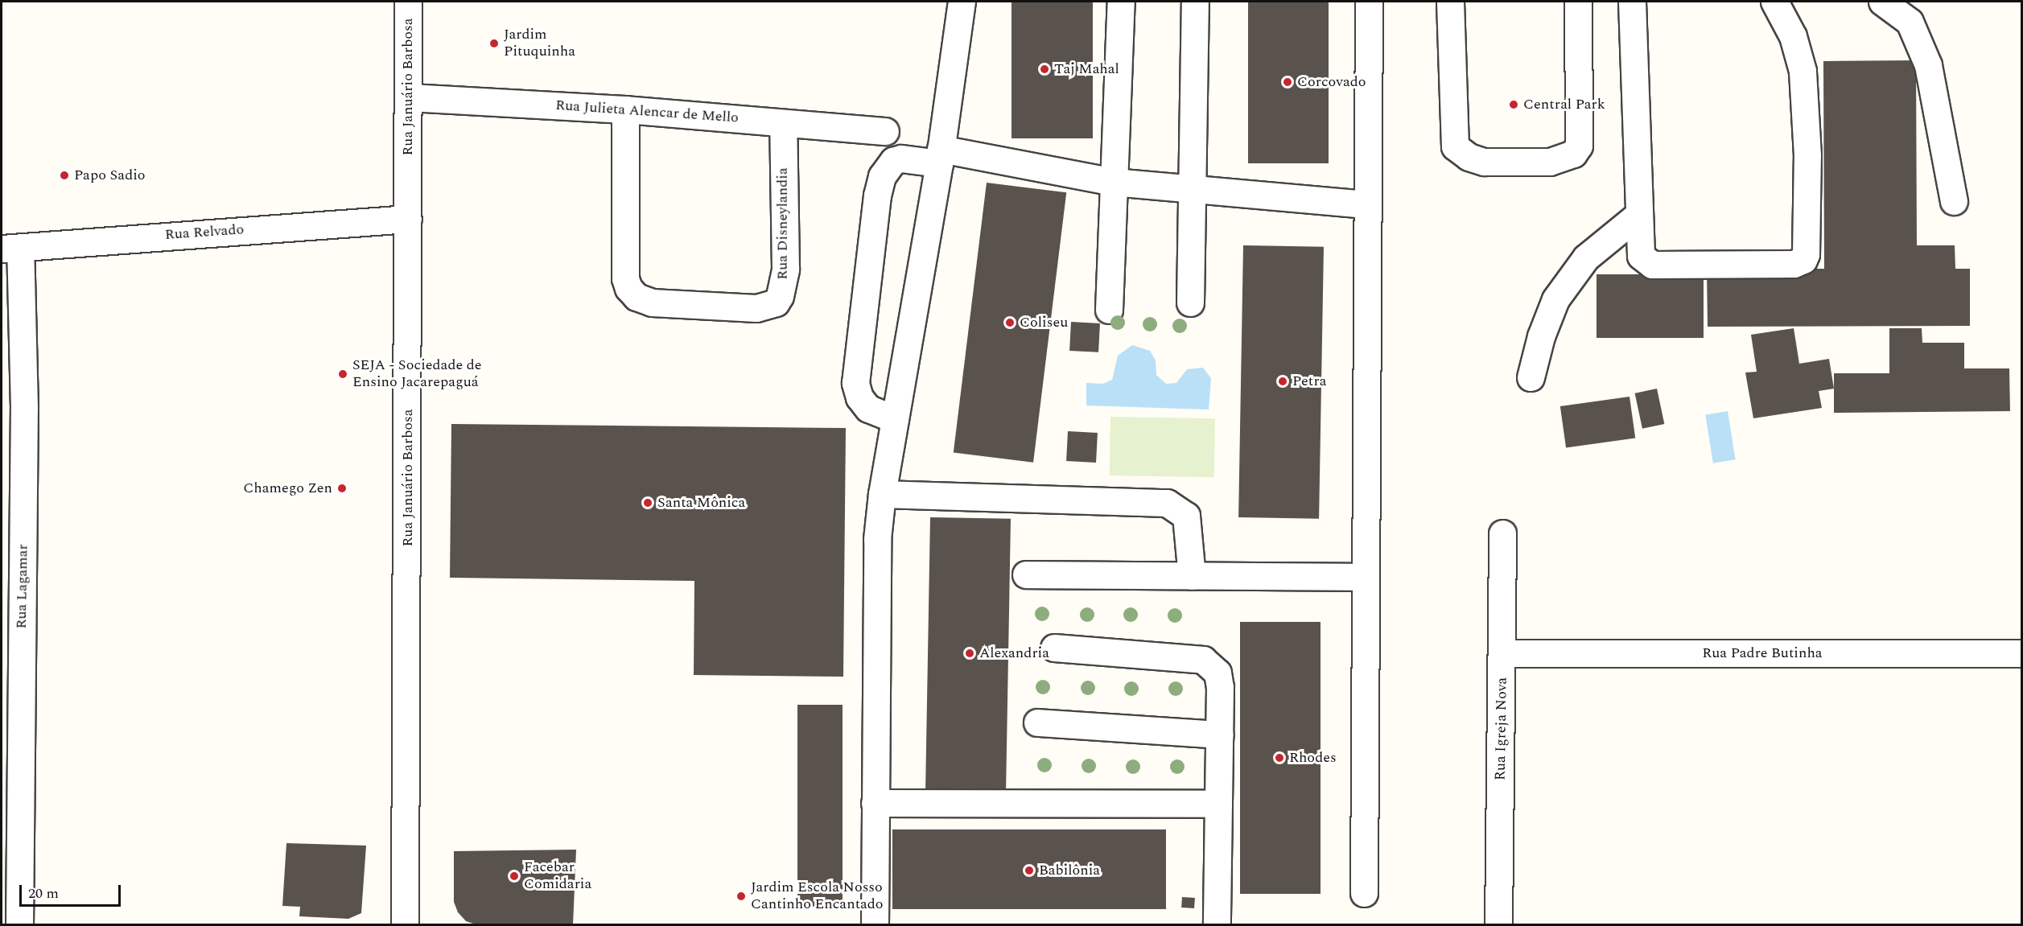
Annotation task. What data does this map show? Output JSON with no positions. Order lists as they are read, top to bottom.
{
  "streets": {
    "street": [
      "Rua Januário Barbosa",
      "Rua Julieta Alencar de Mello",
      "Rua Disneylandia",
      "Rua Relvado",
      "Rua Lagamar",
      "Rua Padre Butinha",
      "Rua Igreja Nova"
    ]
  },
  "crossings": [
    ["Rua Januário Barbosa", "Rua Julieta Alencar de Mello"],
    ["Rua Januário Barbosa", "Rua Relvado"],
    ["Rua Julieta Alencar de Mello", "Rua Disneylandia"],
    ["Rua Relvado", "Rua Lagamar"],
    ["Rua Padre Butinha", "Rua Igreja Nova"]
  ],
  "places": [
    "Jardim Pituquinha",
    "Taj Mahal",
    "Corcovado",
    "Central Park",
    "Papo Sadio",
    "Coliseu",
    "SEJA - Sociedade de Ensino Jacarepaguá",
    "Petra",
    "Chamego Zen",
    "Santa Mônica",
    "Alexandria",
    "Rhodes",
    "Babilônia",
    "Facebar Comidaria",
    "Jardim Escola Nosso Cantinho Encantado"
  ],
  "scale_bar": "20 m"
}
